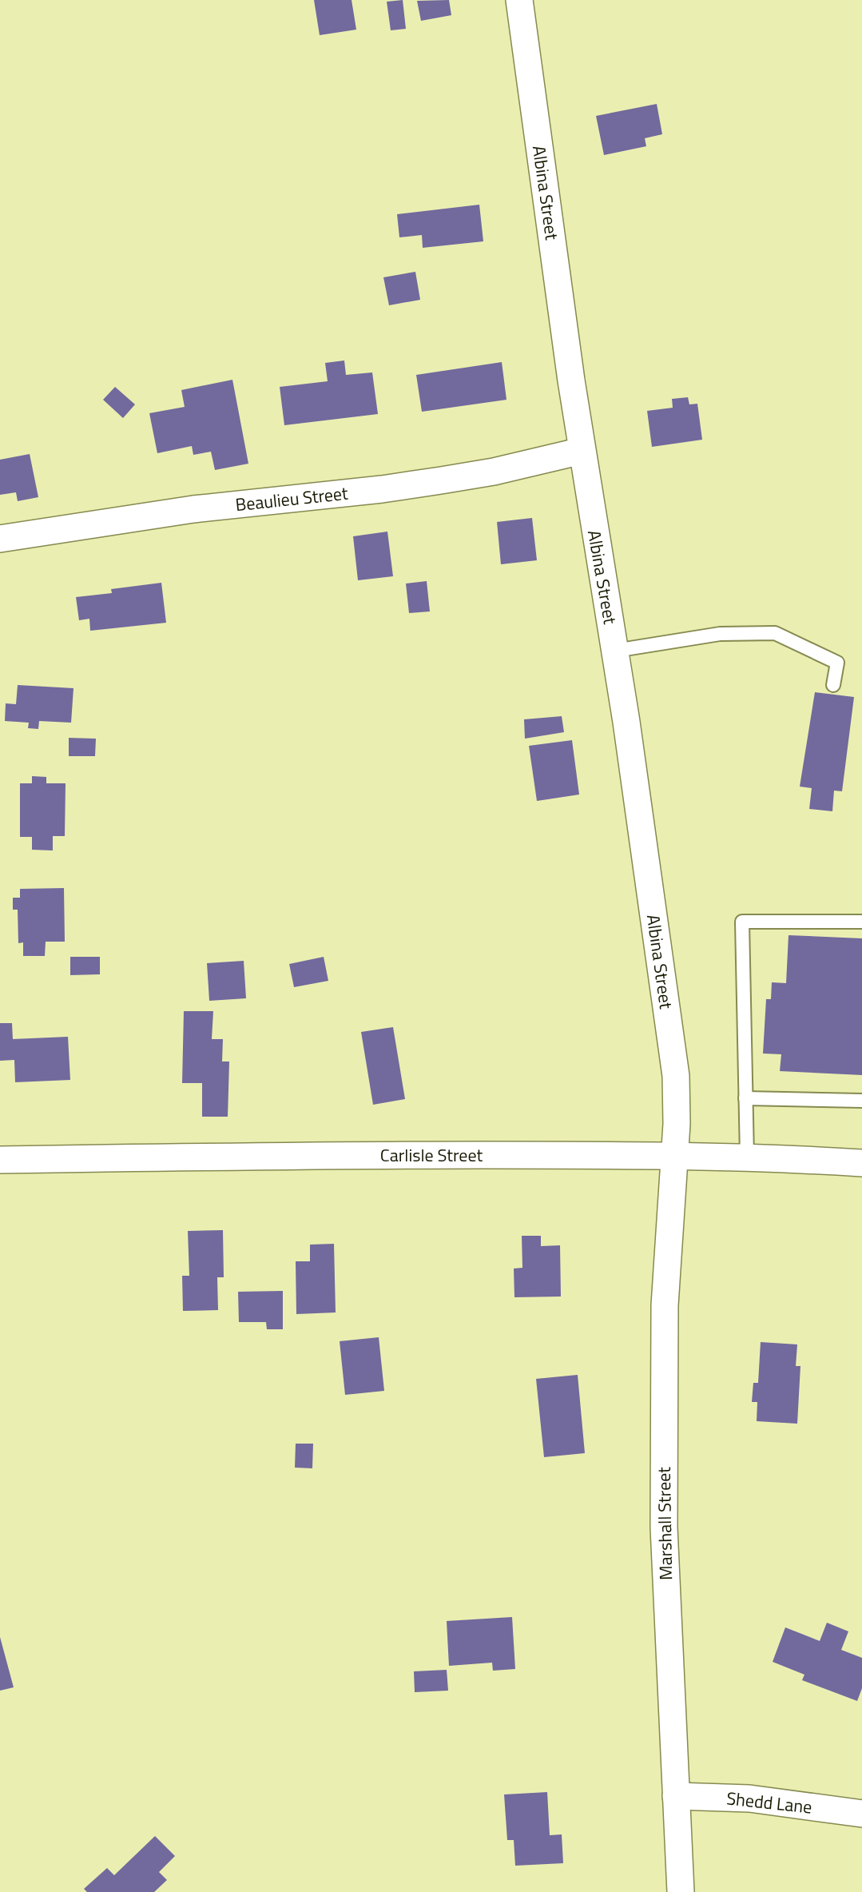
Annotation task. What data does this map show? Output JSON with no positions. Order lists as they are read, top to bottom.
{
  "streets": {
    "street": [
      "Albina Street",
      "Beaulieu Street",
      "Carlisle Street",
      "Marshall Street",
      "Shedd Lane"
    ]
  },
  "crossings": [
    ["Albina Street", "Beaulieu Street"],
    ["Albina Street", "Carlisle Street"],
    ["Albina Street", "Marshall Street"],
    ["Carlisle Street", "Marshall Street"],
    ["Marshall Street", "Shedd Lane"]
  ]
}
